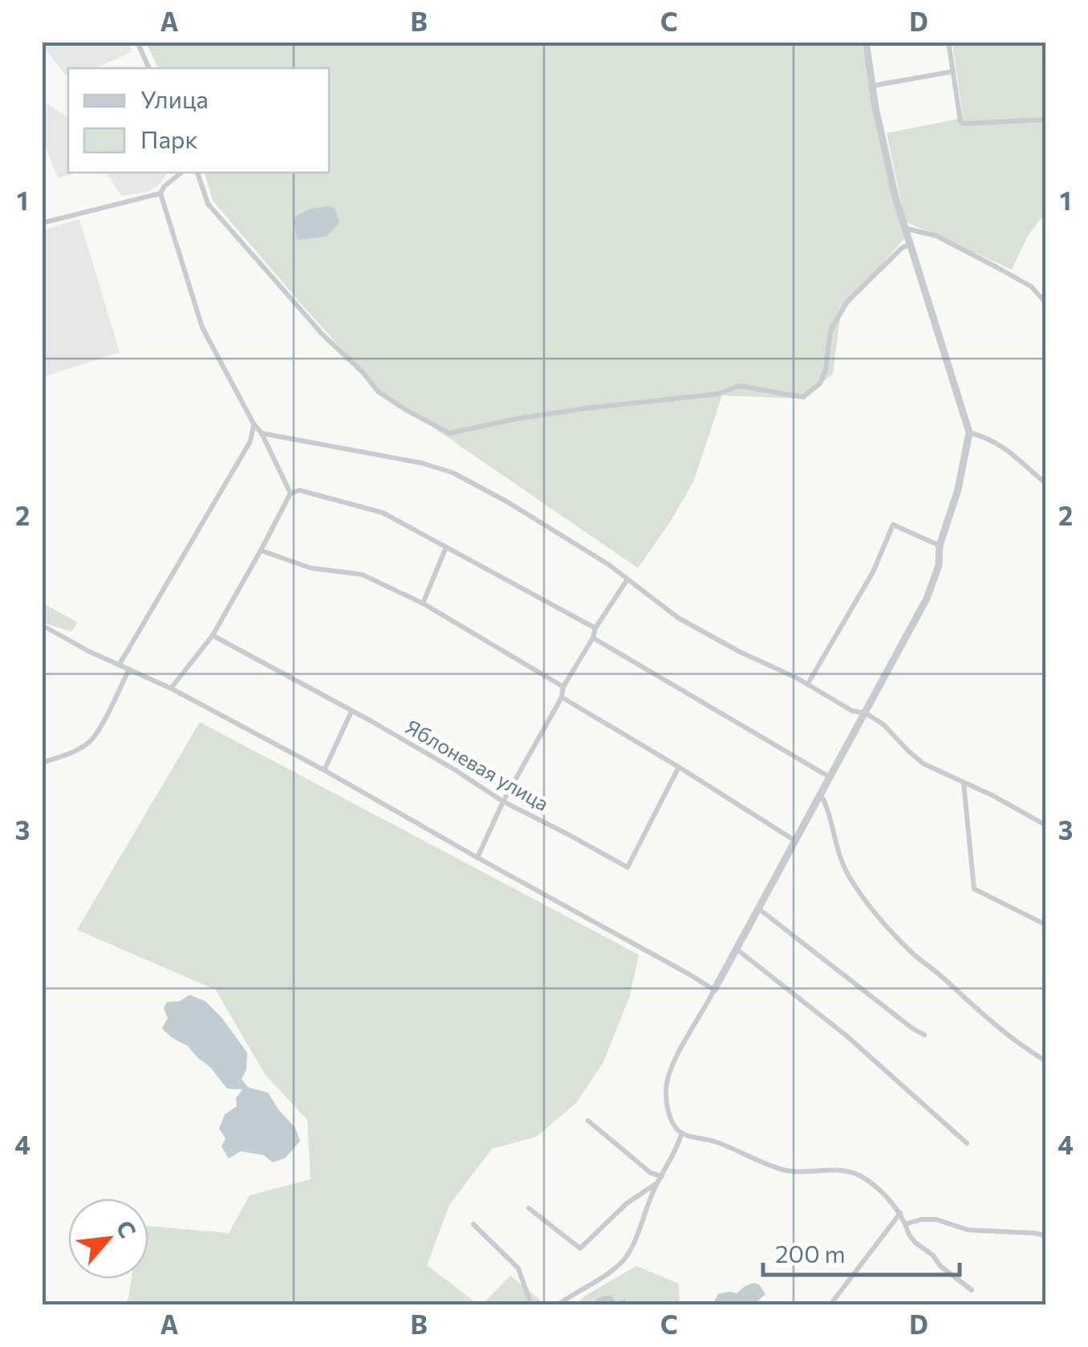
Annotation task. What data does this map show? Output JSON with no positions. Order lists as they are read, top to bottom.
{
  "streets": {
    "street": ["Яблоневая улица"]
  },
  "legend": ["Улица", "Парк"],
  "scale_bar": "200 m",
  "north": "top right",
  "grid": {
    "columns": [
      "A",
      "B",
      "C",
      "D"
    ],
    "rows": [
      "1",
      "2",
      "3",
      "4"
    ]
  }
}
